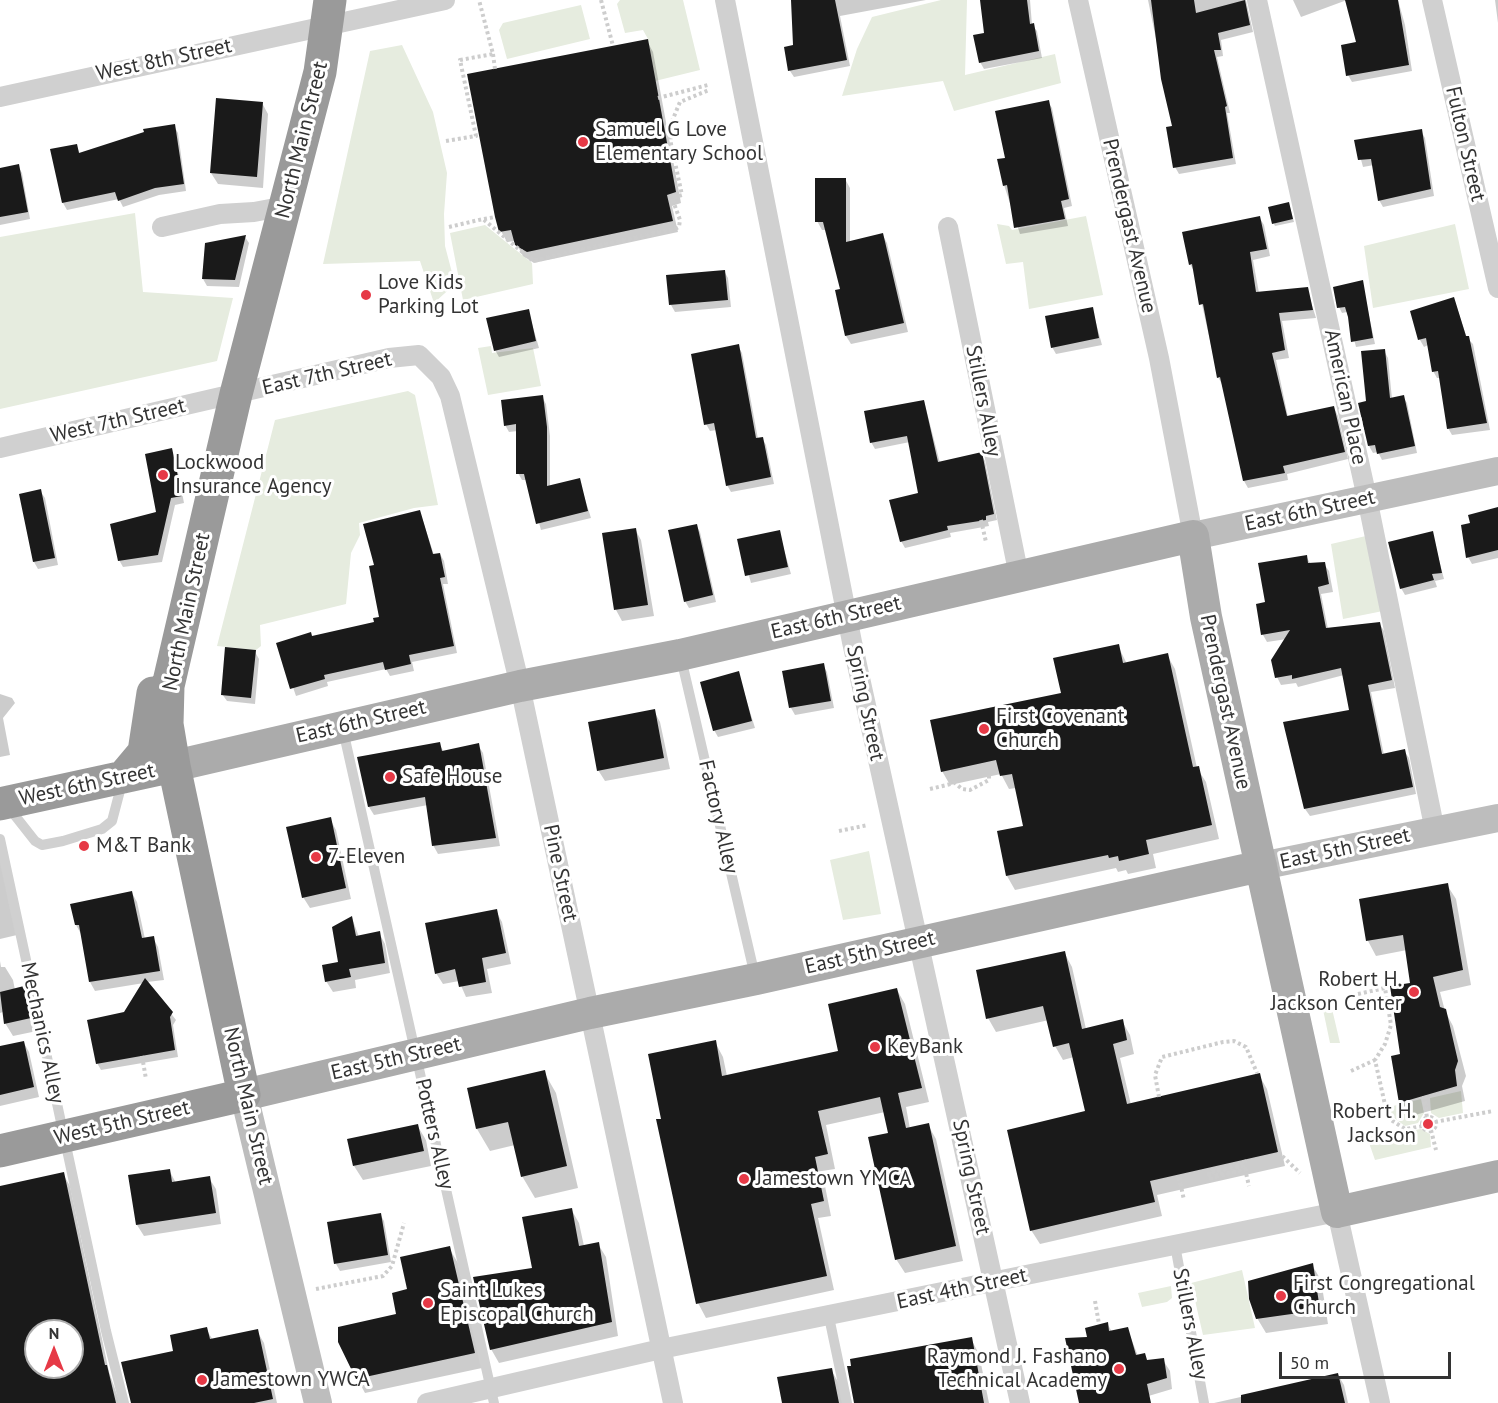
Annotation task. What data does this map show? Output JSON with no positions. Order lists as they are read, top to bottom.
{
  "streets": {
    "highway": ["North Main Street", "West 6th Street", "West 5th Street"],
    "main road": [
      "Prendergast Avenue",
      "East 6th Street",
      "East 5th Street",
      "East 4th Street"
    ],
    "street": [
      "West 8th Street",
      "Fulton Street",
      "East 7th Street",
      "American Place",
      "Stillers Alley",
      "West 7th Street",
      "Spring Street",
      "Pine Street"
    ],
    "lane": ["Factory Alley", "Mechanics Alley", "Potters Alley"]
  },
  "crossings": [
    ["West 8th Street", "North Main Street"],
    ["North Main Street", "East 7th Street"],
    ["North Main Street", "West 7th Street"],
    ["North Main Street", "East 6th Street"],
    ["North Main Street", "West 6th Street"],
    ["North Main Street", "East 5th Street"],
    ["North Main Street", "West 5th Street"],
    ["Prendergast Avenue", "East 6th Street"],
    ["Prendergast Avenue", "East 5th Street"],
    ["Prendergast Avenue", "East 4th Street"],
    ["East 7th Street", "West 7th Street"],
    ["East 7th Street", "Pine Street"],
    ["American Place", "East 6th Street"],
    ["American Place", "East 5th Street"],
    ["Stillers Alley", "East 6th Street"],
    ["Stillers Alley", "East 4th Street"],
    ["East 6th Street", "Spring Street"],
    ["East 6th Street", "West 6th Street"],
    ["East 6th Street", "Factory Alley"],
    ["East 6th Street", "Pine Street"],
    ["East 6th Street", "Potters Alley"],
    ["Spring Street", "East 5th Street"],
    ["Spring Street", "East 4th Street"],
    ["Factory Alley", "East 5th Street"],
    ["East 5th Street", "Pine Street"],
    ["East 5th Street", "West 5th Street"],
    ["East 5th Street", "Potters Alley"],
    ["Pine Street", "East 4th Street"],
    ["Mechanics Alley", "West 5th Street"],
    ["Potters Alley", "East 4th Street"]
  ],
  "places": [
    "Samuel G Love Elementary School",
    "Love Kids Parking Lot",
    "Lockwood Insurance Agency",
    "First Covenant Church",
    "Safe House",
    "M&T Bank",
    "7-Eleven",
    "Robert H. Jackson Center",
    "KeyBank",
    "Robert H. Jackson",
    "Jamestown YMCA",
    "First Congregational Church",
    "Saint Lukes Episcopal Church",
    "Raymond J. Fashano Technical Academy",
    "Jamestown YWCA"
  ],
  "scale_bar": "50 m",
  "north": "top"
}
